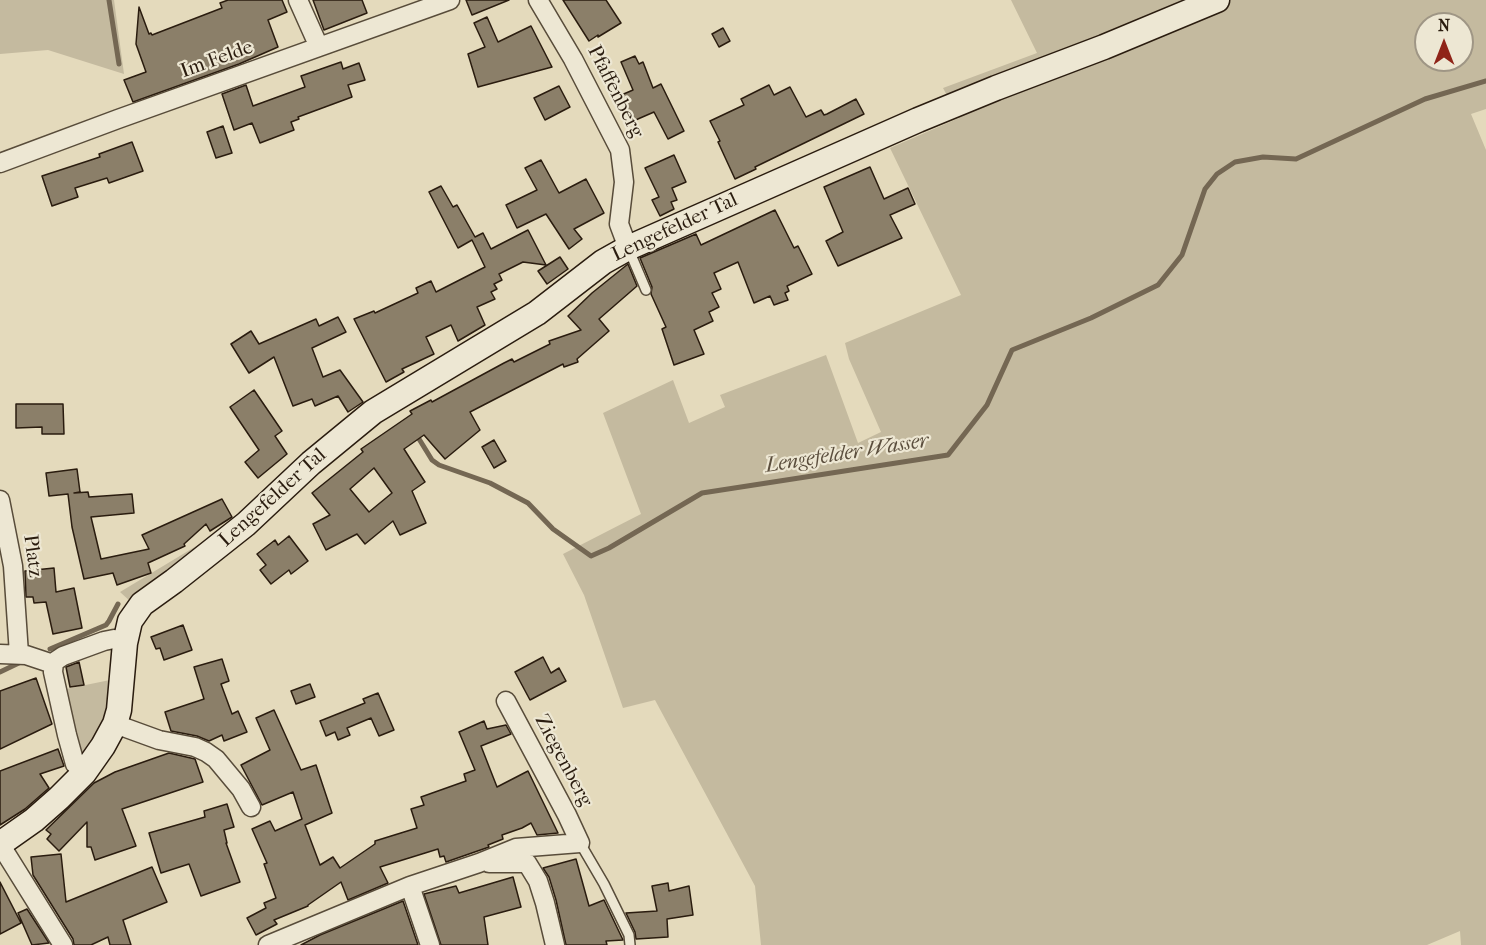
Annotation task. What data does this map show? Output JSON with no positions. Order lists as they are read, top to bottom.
{
  "streets": {
    "street": [
      "Im Felde",
      "Pfaffenberg",
      "Lengefelder Tal",
      "Platz",
      "Ziegenberg"
    ]
  },
  "crossings": [
    ["Pfaffenberg", "Lengefelder Tal"]
  ],
  "water": ["Lengefelder Wasser"],
  "north": "top"
}
